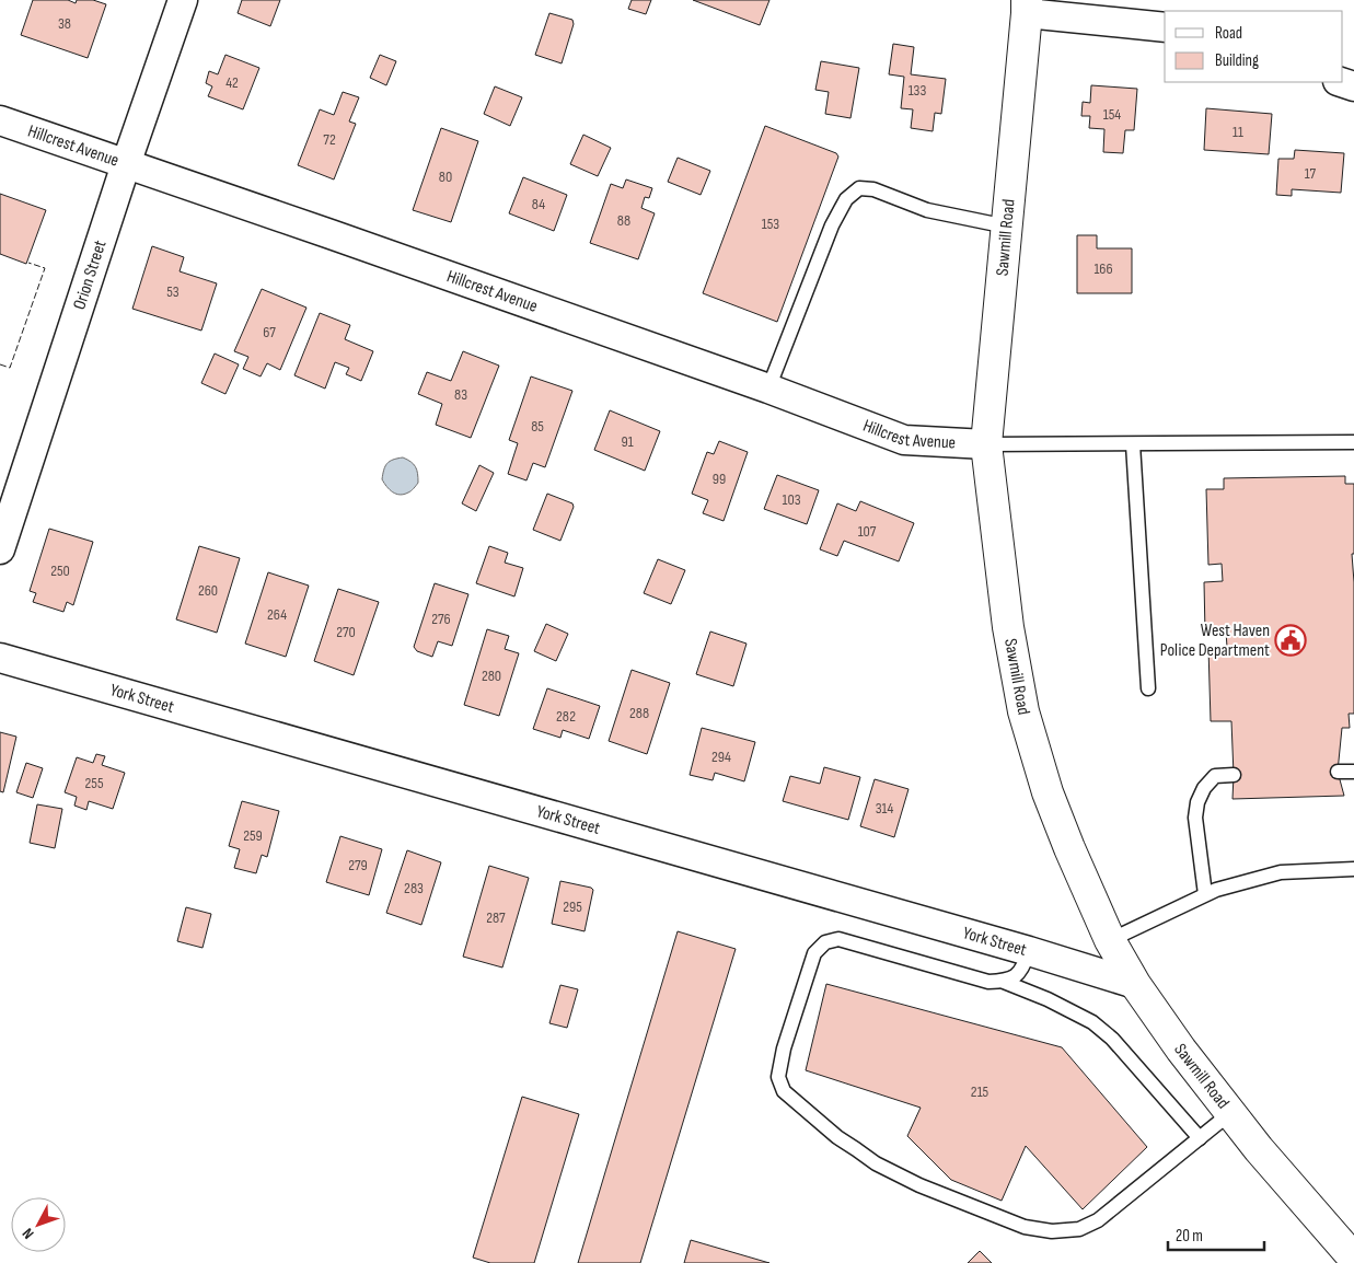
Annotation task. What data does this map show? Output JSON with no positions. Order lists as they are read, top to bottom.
{
  "streets": {
    "main road": ["Sawmill Road"],
    "street": ["Hillcrest Avenue", "Orion Street", "York Street"]
  },
  "crossings": [
    ["Hillcrest Avenue", "Sawmill Road"],
    ["Hillcrest Avenue", "Orion Street"],
    ["Sawmill Road", "York Street"]
  ],
  "places": {
    "public building": ["West Haven Police Department"]
  },
  "house_numbers": [
    "38",
    "42",
    "133",
    "154",
    "11",
    "72",
    "17",
    "80",
    "84",
    "88",
    "153",
    "166",
    "53",
    "67",
    "83",
    "85",
    "91",
    "99",
    "103",
    "107",
    "250",
    "260",
    "264",
    "276",
    "270",
    "280",
    "288",
    "282",
    "294",
    "255",
    "314",
    "259",
    "279",
    "283",
    "295",
    "287",
    "215"
  ],
  "legend": ["Road", "Building"],
  "scale_bar": "20 m",
  "north": "bottom left"
}
